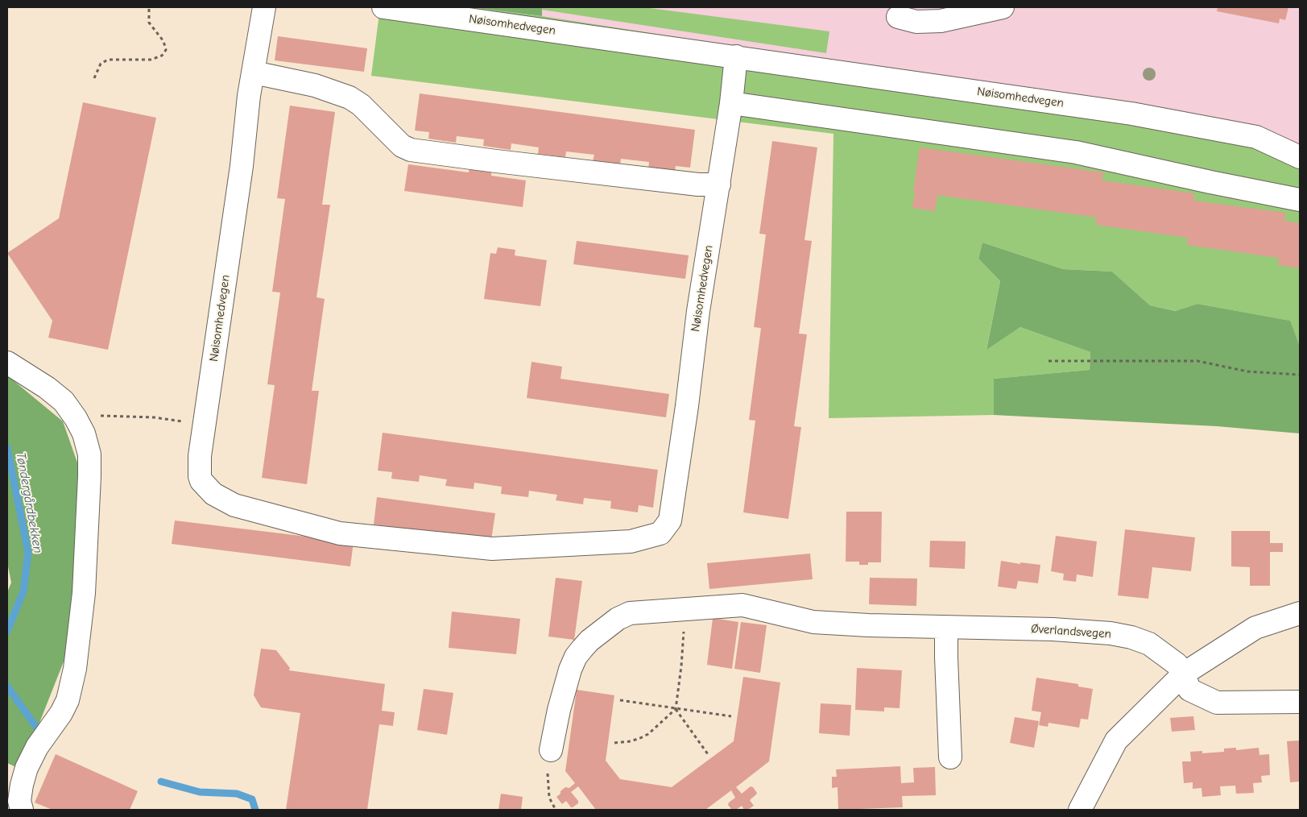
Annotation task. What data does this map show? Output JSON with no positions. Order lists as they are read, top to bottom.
{
  "streets": {
    "street": ["Nøisomhedvegen", "Øverlandsvegen"]
  },
  "water": ["Tøndergårdbekken"]
}
